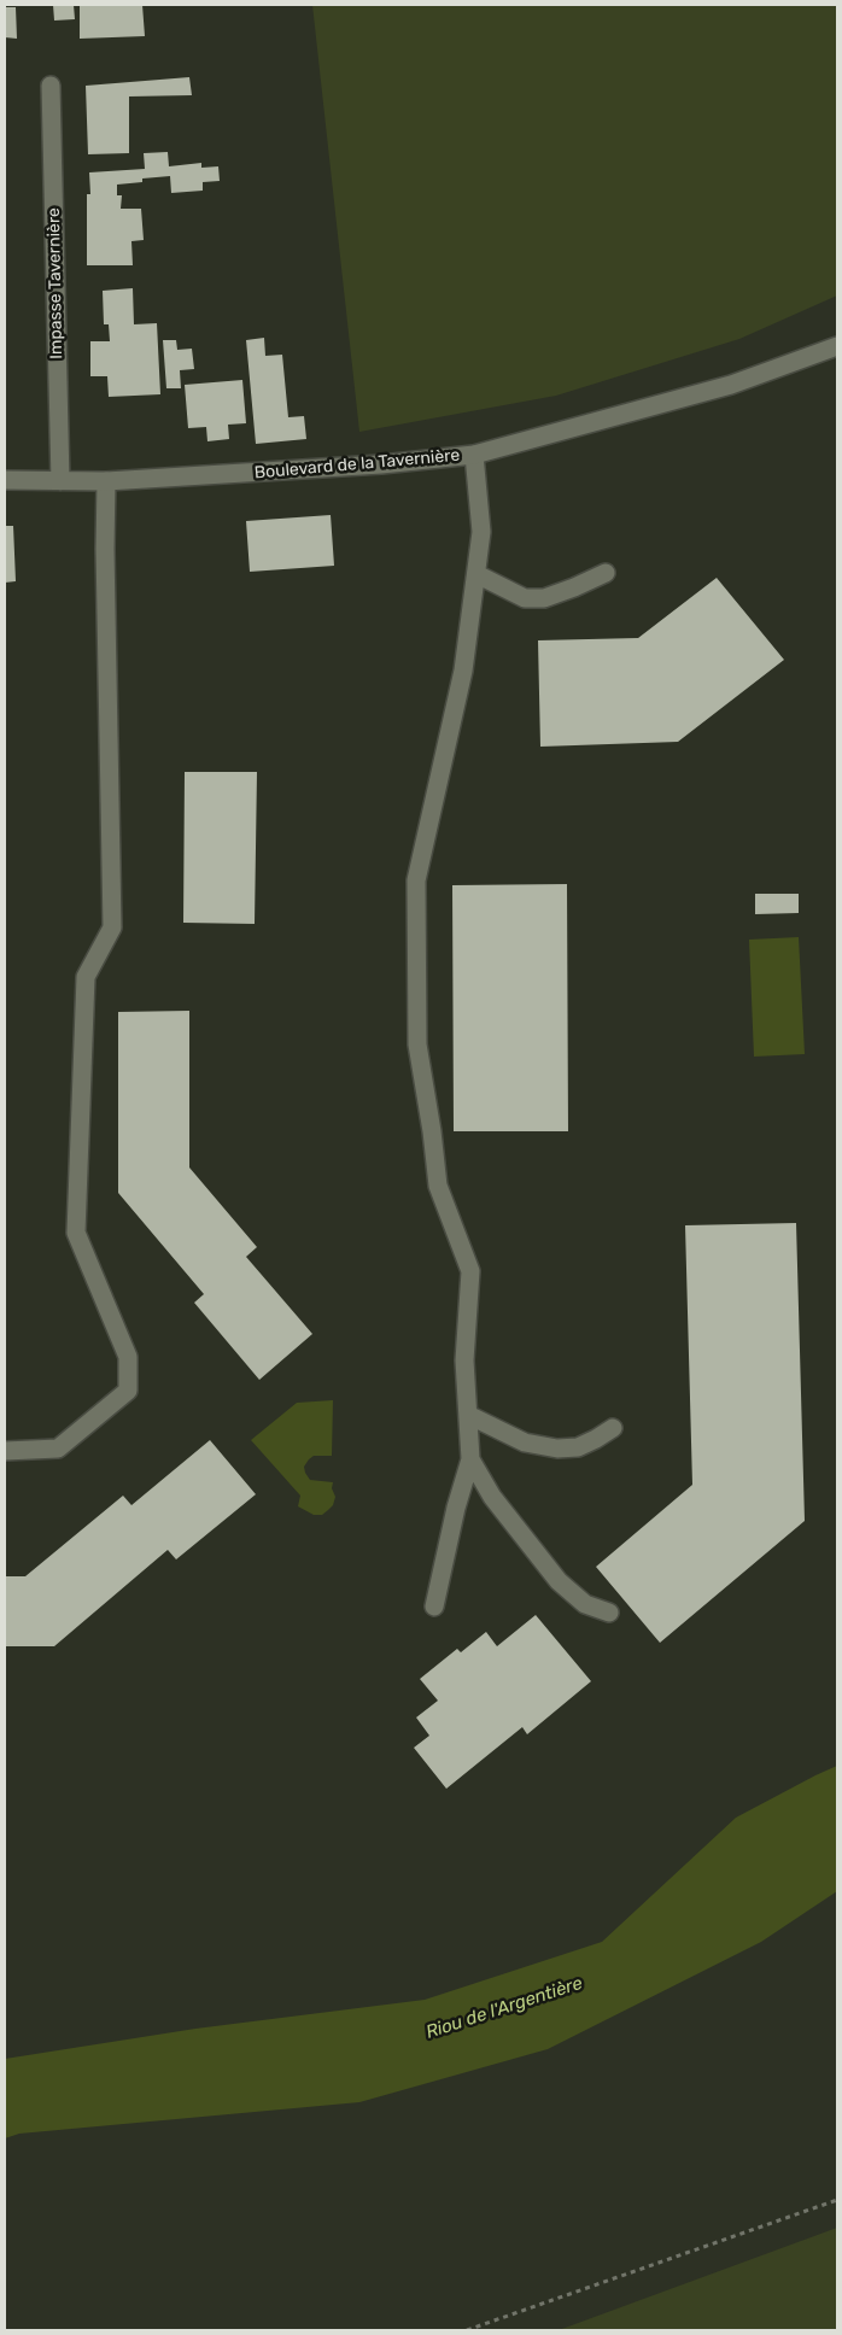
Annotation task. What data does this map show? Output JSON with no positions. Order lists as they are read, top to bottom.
{
  "streets": {
    "street": ["Impasse Tavernière", "Boulevard de la Tavernière"]
  },
  "crossings": [
    ["Impasse Tavernière", "Boulevard de la Tavernière"]
  ],
  "water": ["Riou de l'Argentière"]
}
